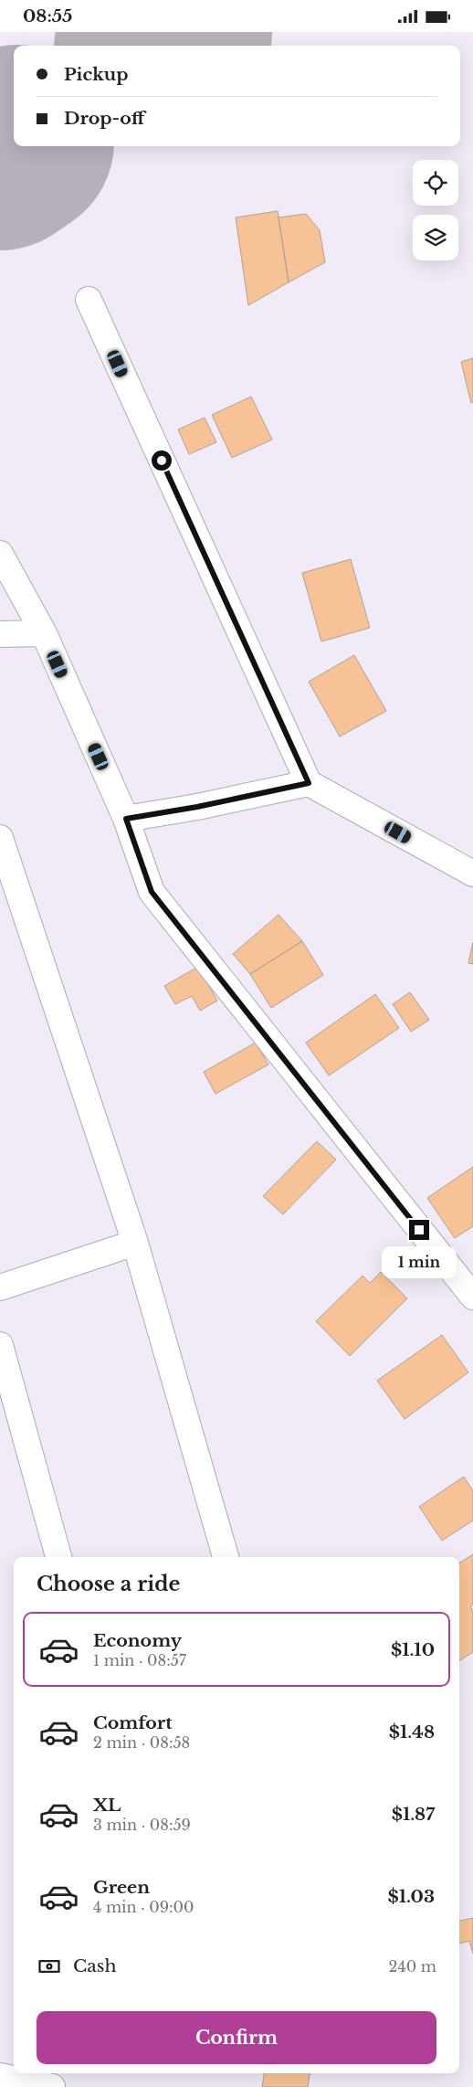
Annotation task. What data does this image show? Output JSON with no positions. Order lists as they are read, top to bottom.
{
  "page": {
    "status": "08:55",
    "banner": ["Pickup", "Drop-off"],
    "bubble": "1 min",
    "heading": "Choose a ride",
    "list": [
      {
        "name": "Economy",
        "note": "1 min · 08:57",
        "value": "$1.10"
      },
      {
        "name": "Comfort",
        "note": "2 min · 08:58",
        "value": "$1.48"
      },
      {
        "name": "XL",
        "note": "3 min · 08:59",
        "value": "$1.87"
      },
      {
        "name": "Green",
        "note": "4 min · 09:00",
        "value": "$1.03"
      }
    ],
    "pay": ["Cash", "240 m"],
    "buttons": "Confirm"
  }
}
